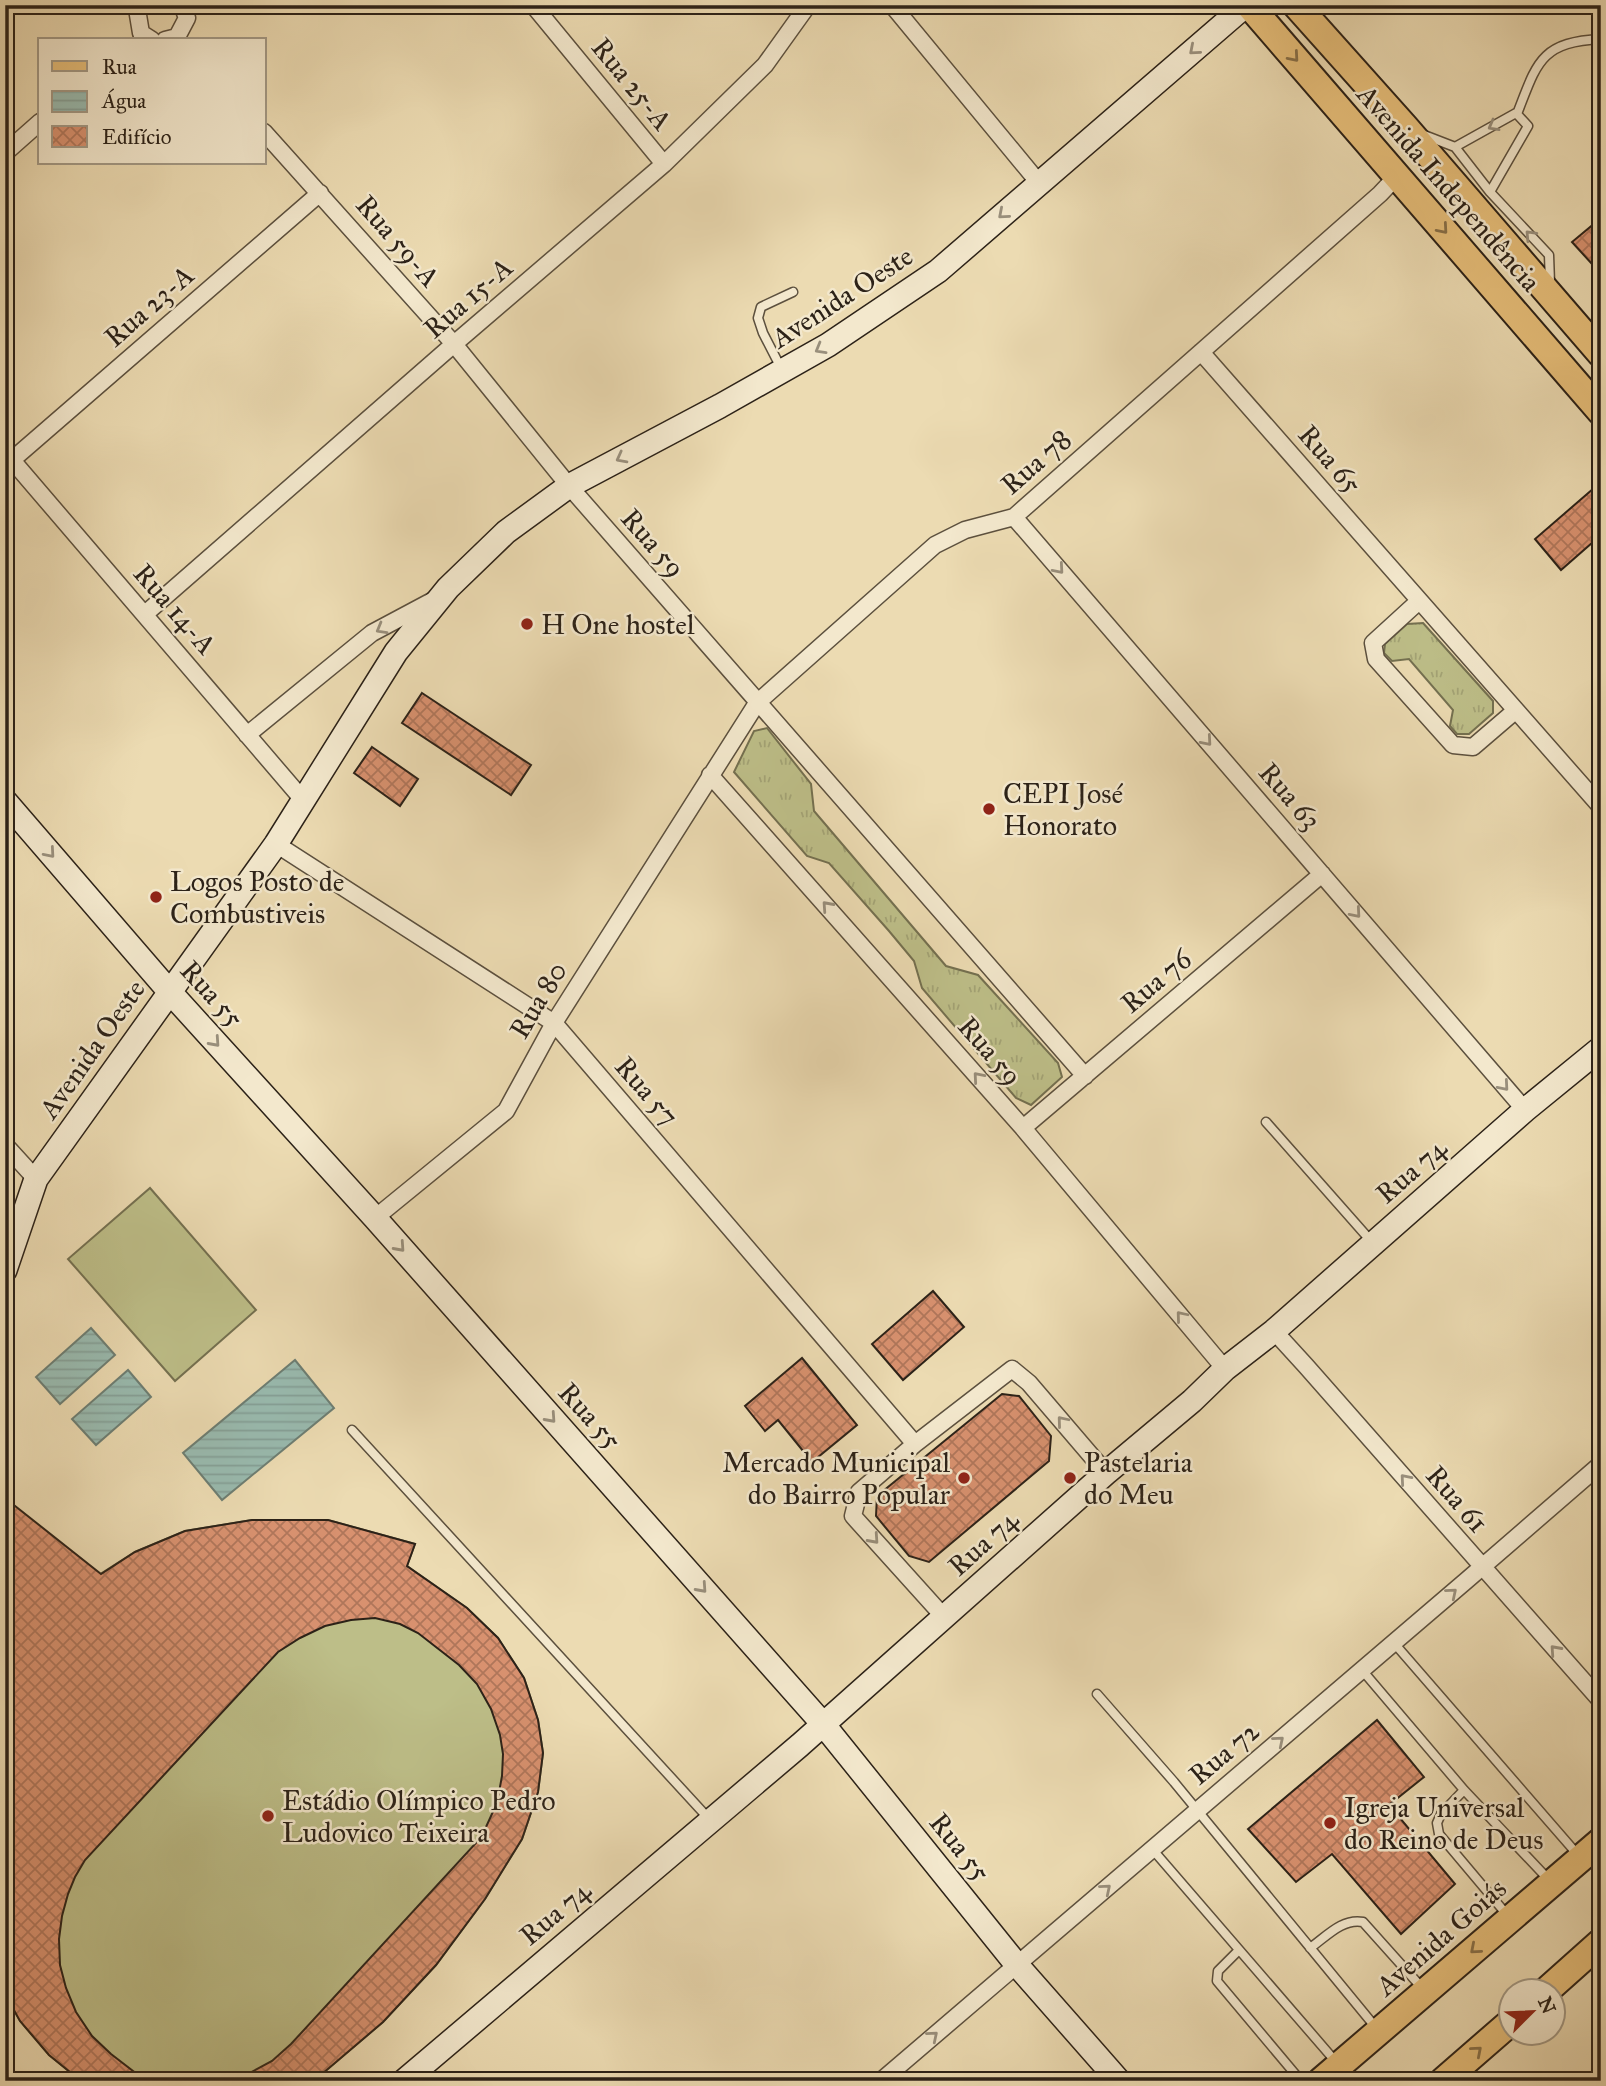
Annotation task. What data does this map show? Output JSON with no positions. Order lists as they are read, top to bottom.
{
  "streets": {
    "main road": ["Avenida Independência", "Avenida Goiás"],
    "street": [
      "Rua 25-A",
      "Rua 59-A",
      "Avenida Oeste",
      "Rua 15-A",
      "Rua 23-A",
      "Rua 65",
      "Rua 78",
      "Rua 59",
      "Rua 14-A",
      "Rua 63",
      "Rua 76",
      "Rua 55",
      "Rua 80",
      "Rua 57",
      "Rua 74",
      "Rua 61",
      "Rua 72"
    ]
  },
  "crossings": [
    ["Rua 25-A", "Rua 15-A"],
    ["Avenida Independência", "Avenida Oeste"],
    ["Avenida Independência", "Rua 78"],
    ["Rua 59-A", "Avenida Oeste"],
    ["Rua 59-A", "Rua 15-A"],
    ["Rua 59-A", "Rua 23-A"],
    ["Rua 59-A", "Rua 59"],
    ["Avenida Oeste", "Rua 59"],
    ["Avenida Oeste", "Rua 14-A"],
    ["Avenida Oeste", "Rua 55"],
    ["Avenida Oeste", "Rua 57"],
    ["Rua 15-A", "Rua 14-A"],
    ["Rua 23-A", "Rua 14-A"],
    ["Rua 65", "Rua 78"],
    ["Rua 78", "Rua 59"],
    ["Rua 78", "Rua 63"],
    ["Rua 78", "Rua 80"],
    ["Rua 59", "Rua 76"],
    ["Rua 59", "Rua 80"],
    ["Rua 59", "Rua 74"],
    ["Rua 63", "Rua 76"],
    ["Rua 63", "Rua 74"],
    ["Rua 55", "Rua 80"],
    ["Rua 55", "Rua 74"],
    ["Rua 55", "Rua 72"],
    ["Rua 80", "Rua 57"],
    ["Rua 74", "Rua 61"],
    ["Rua 61", "Rua 72"]
  ],
  "one_way": [
    "Avenida Oeste",
    "Rua 63",
    "Rua 55",
    "Rua 61",
    "Rua 72"
  ],
  "places": [
    "H One hostel",
    "CEPI José Honorato",
    "Logos Posto de Combustiveis",
    "Mercado Municipal do Bairro Popular",
    "Pastelaria do Meu",
    "Estádio Olímpico Pedro Ludovico Teixeira",
    "Igreja Universal do Reino de Deus"
  ],
  "legend": ["Rua", "Água", "Edifício"],
  "north": "top right"
}
